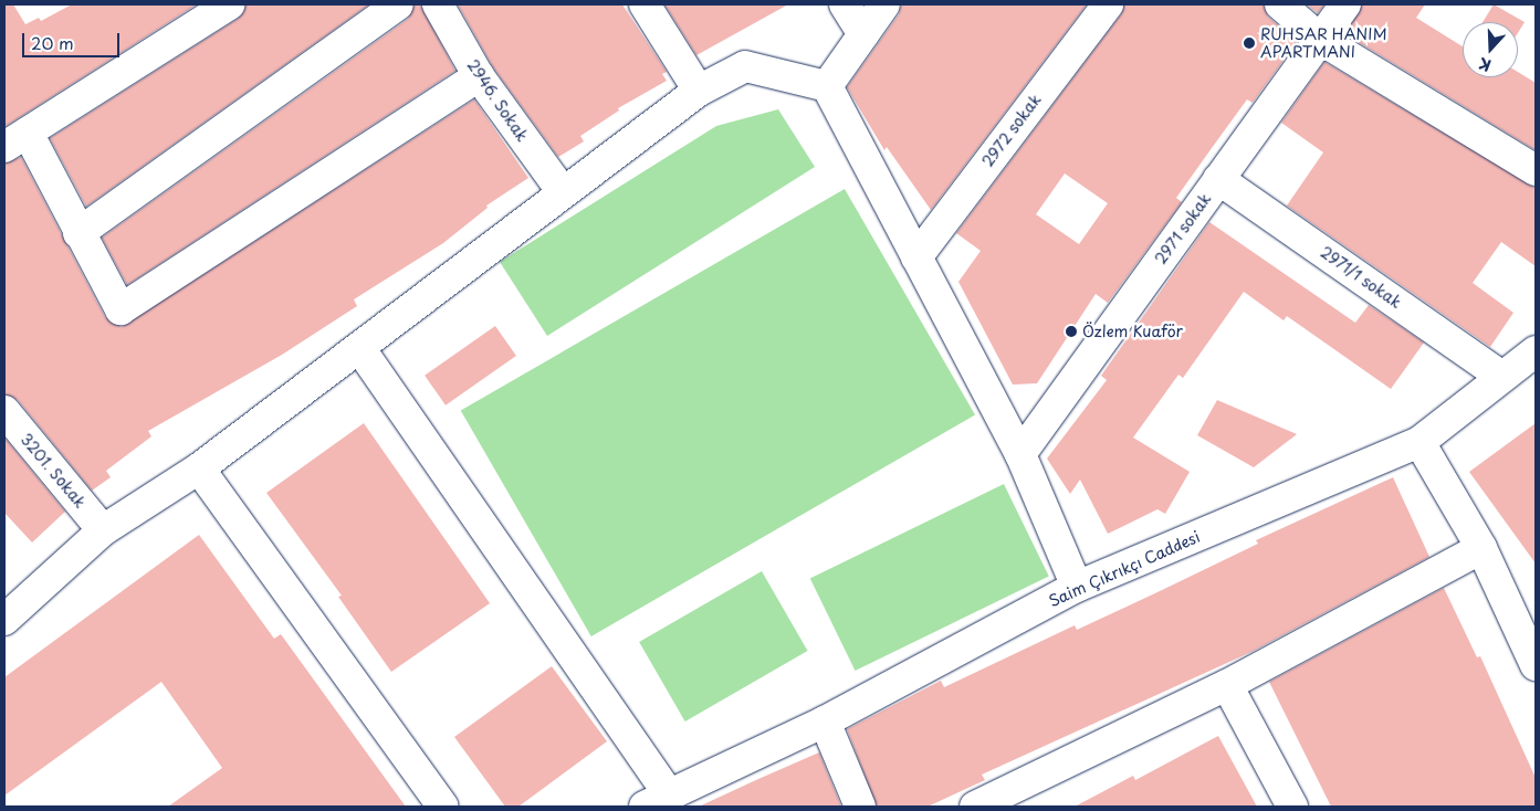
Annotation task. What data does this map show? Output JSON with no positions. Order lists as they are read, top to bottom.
{
  "streets": {
    "street": [
      "2946. Sokak",
      "2972 sokak",
      "2971 sokak",
      "2971/1 sokak",
      "3201. Sokak",
      "Saim Çıkrıkçı Caddesi"
    ]
  },
  "crossings": [
    ["2971 sokak", "2971/1 sokak"],
    ["2971/1 sokak", "Saim Çıkrıkçı Caddesi"]
  ],
  "places": ["RUHSAR HANIM APARTMANI", "Özlem Kuaför"],
  "scale_bar": "20 m",
  "north": "bottom"
}
